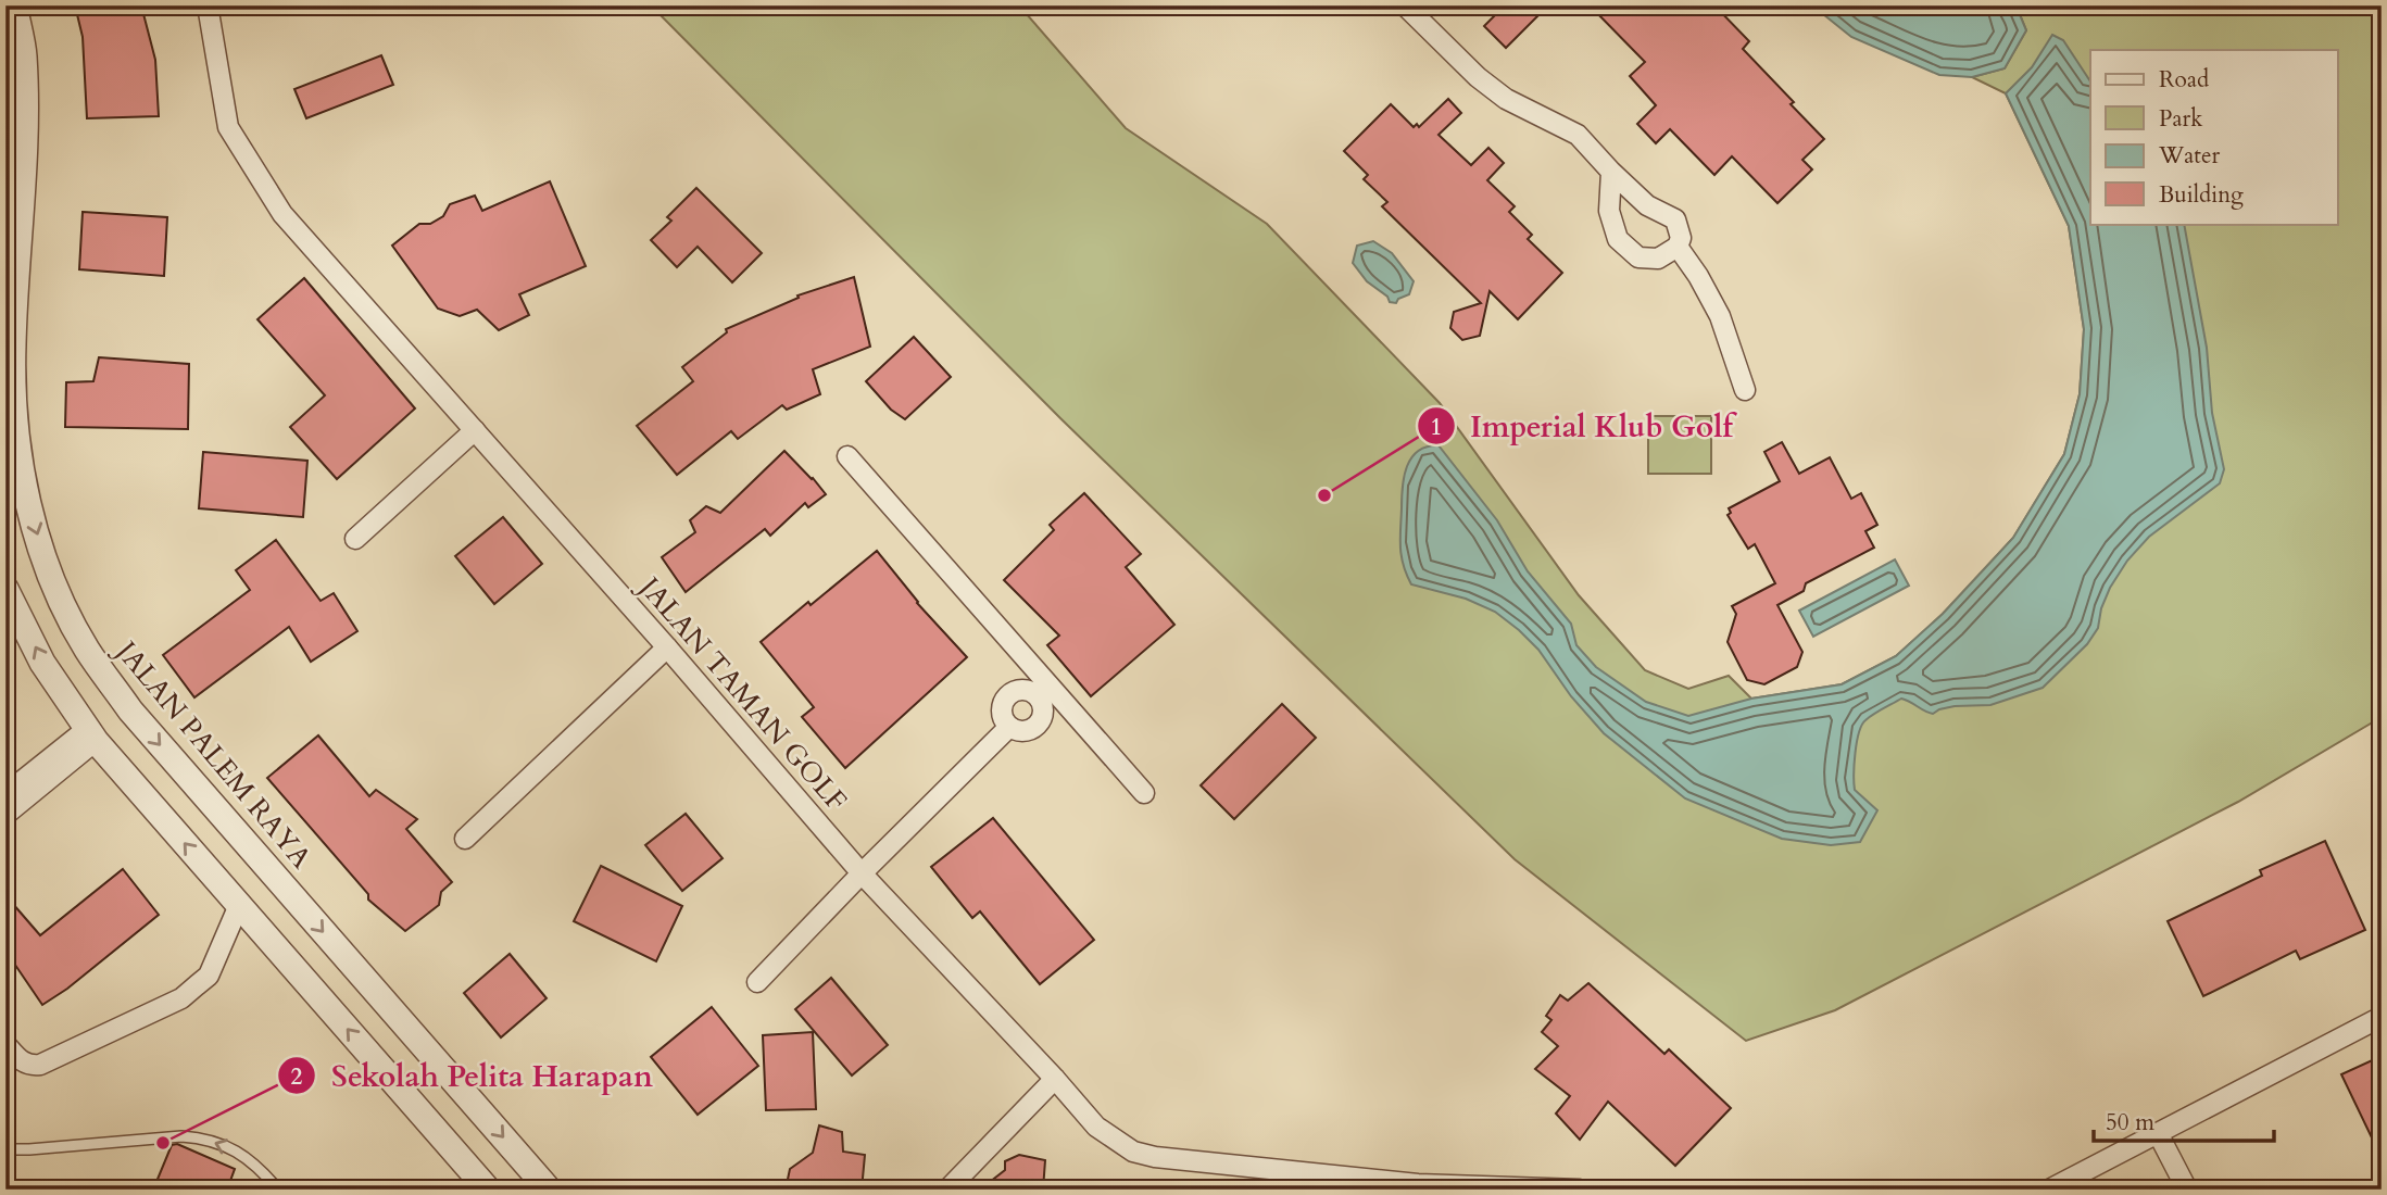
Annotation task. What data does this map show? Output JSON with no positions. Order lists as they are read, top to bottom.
{
  "streets": {
    "street": ["JALAN TAMAN GOLF", "JALAN PALEM RAYA"]
  },
  "places": ["Imperial Klub Golf", "Sekolah Pelita Harapan"],
  "legend": [
    "Road",
    "Park",
    "Water",
    "Building"
  ],
  "scale_bar": "50 m"
}
